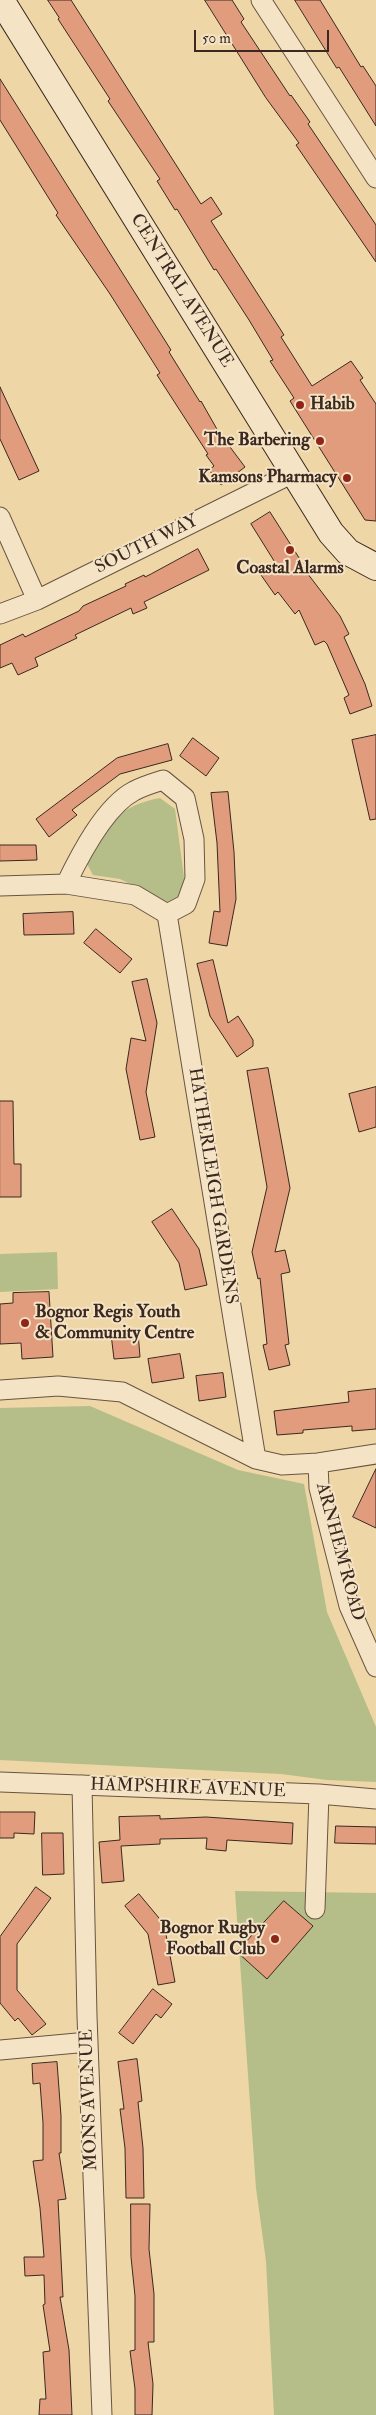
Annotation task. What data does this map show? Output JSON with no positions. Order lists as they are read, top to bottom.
{
  "streets": {
    "street": [
      "CENTRAL AVENUE",
      "SOUTH WAY",
      "HATHERLEIGH GARDENS",
      "ARNHEM ROAD",
      "HAMPSHIRE AVENUE",
      "MONS AVENUE"
    ]
  },
  "crossings": [
    ["CENTRAL AVENUE", "SOUTH WAY"],
    ["HAMPSHIRE AVENUE", "MONS AVENUE"]
  ],
  "places": [
    "Habib",
    "The Barbering",
    "Kamsons Pharmacy",
    "Coastal Alarms",
    "Bognor Regis Youth & Community Centre",
    "Bognor Rugby Football Club"
  ],
  "scale_bar": "50 m"
}
